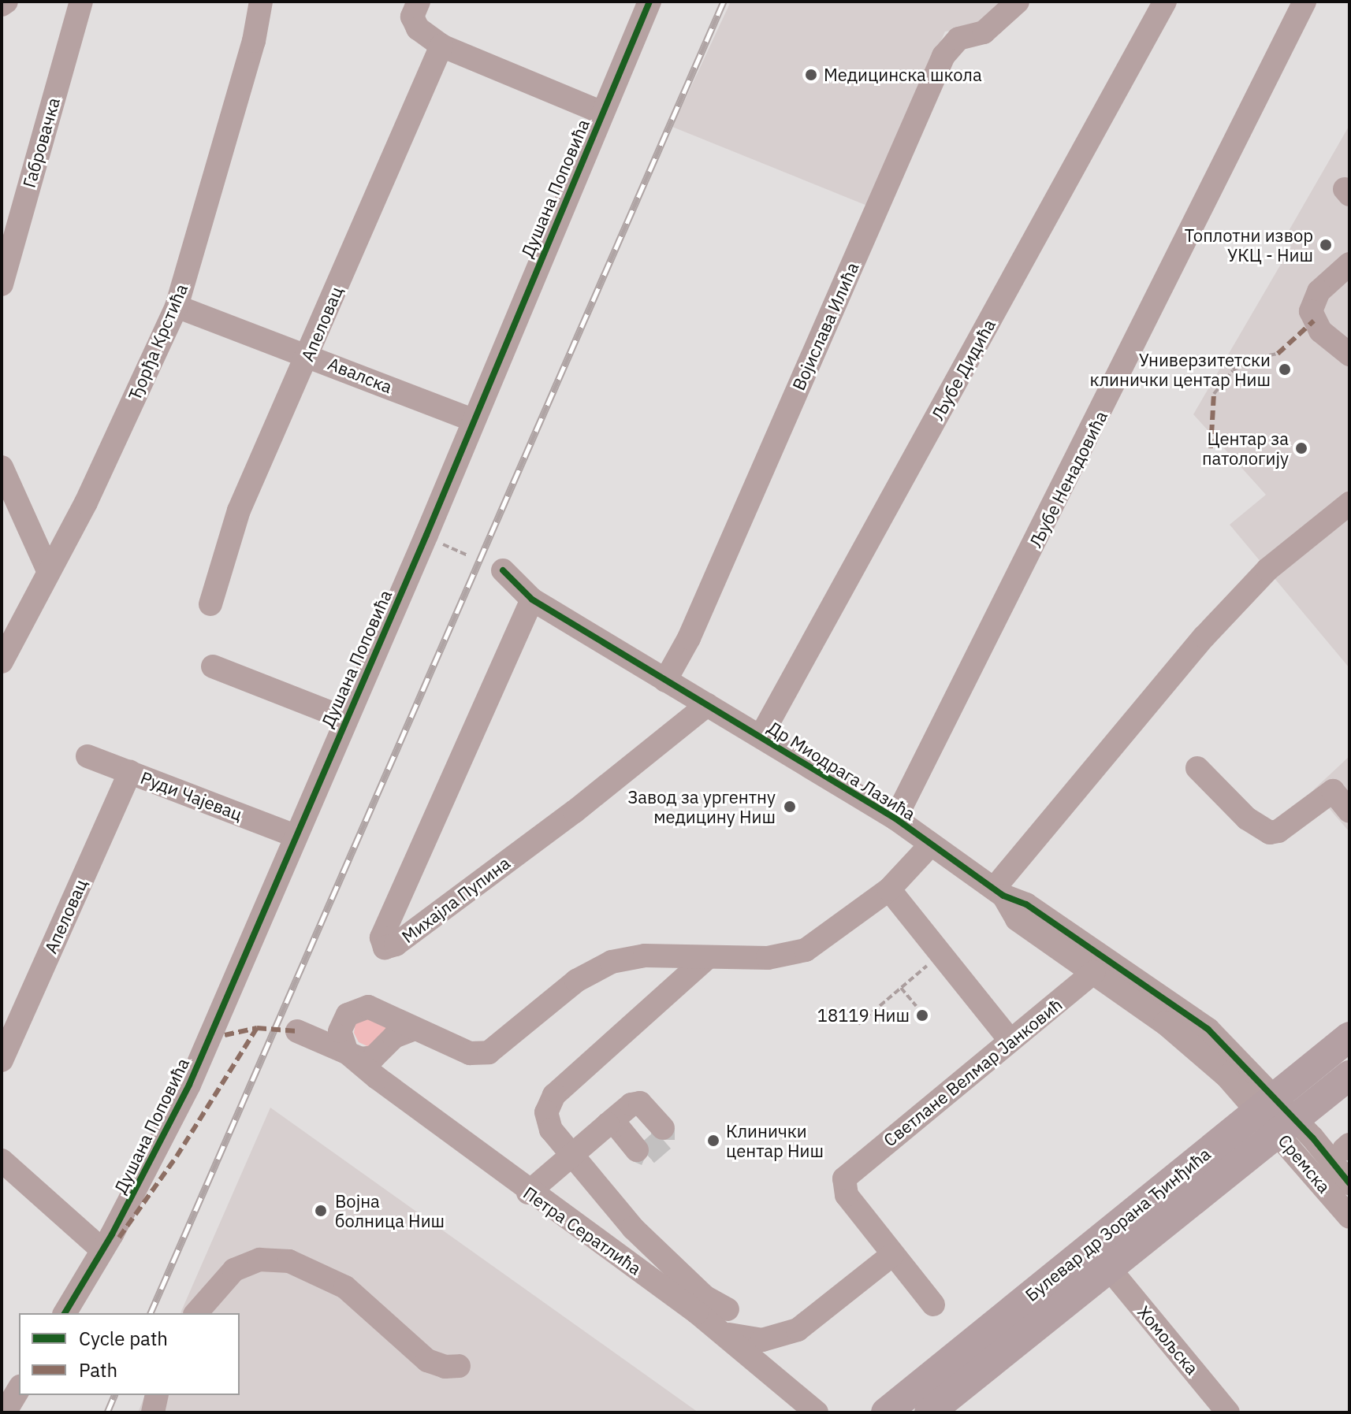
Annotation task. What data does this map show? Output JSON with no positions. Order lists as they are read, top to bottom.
{
  "streets": {
    "main road": ["Булевар др Зорана Ђинђића"],
    "street": [
      "Габровачка",
      "Душана Поповића",
      "Апеловац",
      "Војислава Илића",
      "Ђорђа Крстића",
      "Љубе Дидића",
      "Авалска",
      "Љубе Ненадовића",
      "Др Миодрага Лазића",
      "Руди Чајевац",
      "Михајла Пупина",
      "Светлане Велмар Јанковић",
      "Сремска",
      "Петра Сератлића",
      "Хомољска"
    ]
  },
  "crossings": [
    ["Душана Поповића", "Авалска"],
    ["Душана Поповића", "Руди Чајевац"],
    ["Апеловац", "Авалска"],
    ["Апеловац", "Руди Чајевац"],
    ["Војислава Илића", "Др Миодрага Лазића"],
    ["Ђорђа Крстића", "Авалска"],
    ["Љубе Дидића", "Др Миодрага Лазића"],
    ["Љубе Ненадовића", "Др Миодрага Лазића"],
    ["Др Миодрага Лазића", "Михајла Пупина"],
    ["Др Миодрага Лазића", "Светлане Велмар Јанковић"],
    ["Др Миодрага Лазића", "Сремска"],
    ["Др Миодрага Лазића", "Булевар др Зорана Ђинђића"],
    ["Сремска", "Булевар др Зорана Ђинђића"],
    ["Булевар др Зорана Ђинђића", "Хомољска"]
  ],
  "places": [
    "Медицинска школа",
    "Топлотни извор УКЦ - Ниш",
    "Универзитетски клинички центар Ниш",
    "Центар за патологију",
    "Завод за ургентну медицину Ниш",
    "18119 Ниш",
    "Клинички центар Ниш",
    "Војна болница Ниш"
  ],
  "legend": ["Cycle path", "Path"]
}
